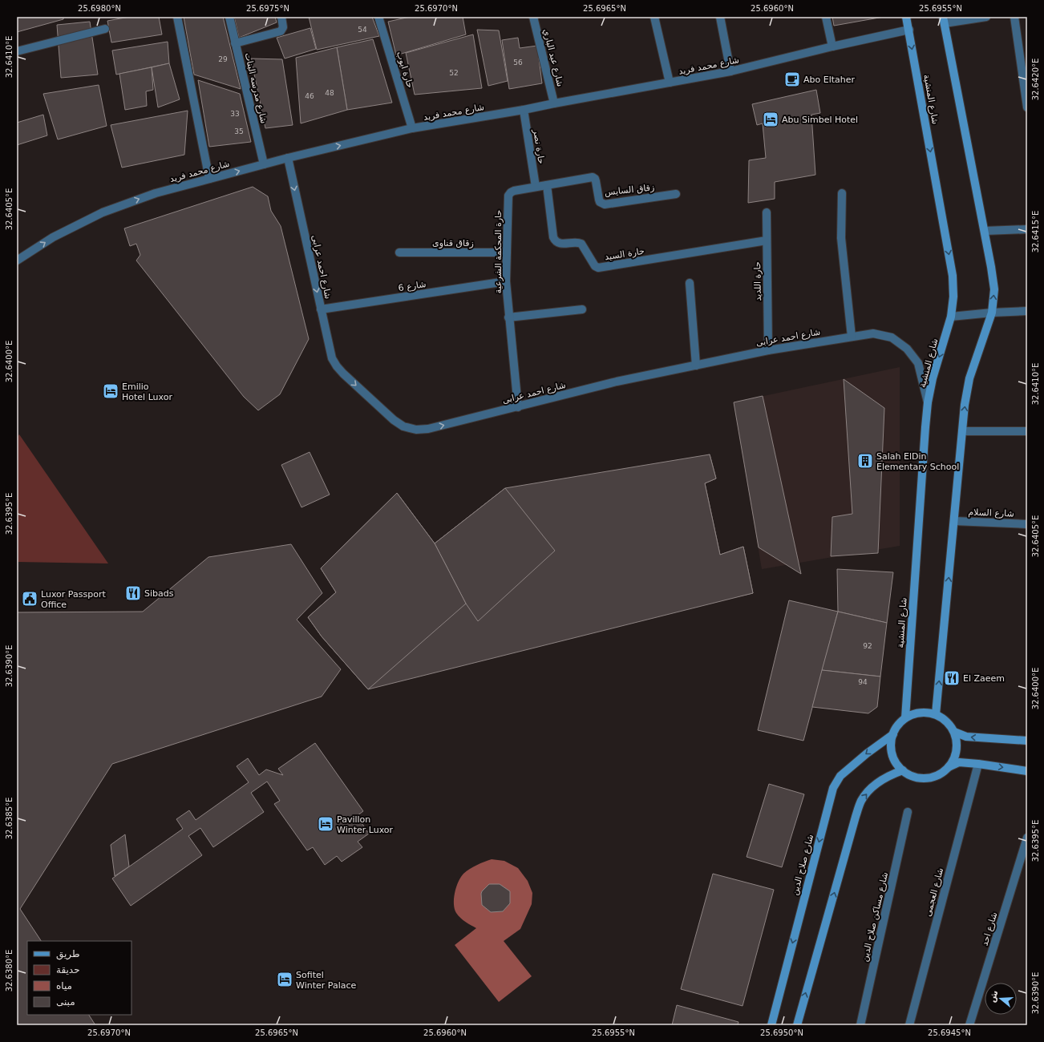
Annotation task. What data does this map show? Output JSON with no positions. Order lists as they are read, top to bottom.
{
  "streets": {
    "main road": ["شارع المنشية", "شارع صلاح الدين"],
    "street": [
      "شارع عبد الباري",
      "شارع محمد فريد",
      "حارة ايوب",
      "شارع مدرسه البنات",
      "حارة نصر",
      "زقاق السايس",
      "زقاق قناوى",
      "حارة المحكمة الشرعية",
      "حارة السيد",
      "شارع احمد عرابى",
      "حارة اللديد",
      "شارع 6",
      "شارع السلام",
      "شارع العجمى",
      "شارع مساكن صلاح الدين",
      "شارع احد"
    ]
  },
  "crossings": [
    ["شارع عبد الباري", "شارع محمد فريد"],
    ["شارع محمد فريد", "حارة ايوب"],
    ["شارع محمد فريد", "شارع مدرسه البنات"],
    ["شارع محمد فريد", "شارع المنشية"],
    ["شارع محمد فريد", "حارة نصر"],
    ["شارع محمد فريد", "شارع احمد عرابى"],
    ["شارع المنشية", "شارع احمد عرابى"],
    ["شارع المنشية", "شارع صلاح الدين"],
    ["حارة نصر", "حارة المحكمة الشرعية"],
    ["زقاق السايس", "حارة المحكمة الشرعية"],
    ["زقاق السايس", "حارة السيد"],
    ["زقاق قناوى", "حارة المحكمة الشرعية"],
    ["حارة المحكمة الشرعية", "حارة السيد"],
    ["حارة المحكمة الشرعية", "شارع احمد عرابى"],
    ["حارة المحكمة الشرعية", "شارع 6"],
    ["حارة السيد", "حارة اللديد"],
    ["شارع احمد عرابى", "حارة اللديد"],
    ["شارع احمد عرابى", "شارع 6"]
  ],
  "one_way": ["شارع محمد فريد", "شارع احمد عرابى"],
  "places": {
    "cafe": ["Abo Eltaher"],
    "hotel": [
      "Abu Simbel Hotel",
      "Emilio Hotel Luxor",
      "Pavillon Winter Luxor",
      "Sofitel Winter Palace"
    ],
    "building": ["Salah ElDin Elementary School"],
    "restaurant": ["Sibads", "El Zaeem"],
    "public building": ["Luxor Passport Office"]
  },
  "house_numbers": [
    "54",
    "29",
    "56",
    "52",
    "48",
    "46",
    "33",
    "35",
    "92",
    "94"
  ],
  "legend": [
    "طريق",
    "حديقة",
    "مياه",
    "مبنى"
  ],
  "north": "left",
  "coordinates": [
    "25.6980°N",
    "25.6975°N",
    "25.6970°N",
    "25.6965°N",
    "25.6960°N",
    "25.6955°N",
    "32.6410°E",
    "32.6420°E",
    "32.6405°E",
    "32.6415°E",
    "32.6400°E",
    "32.6395°E",
    "32.6390°E",
    "32.6385°E",
    "32.6380°E",
    "25.6950°N",
    "25.6945°N"
  ]
}
